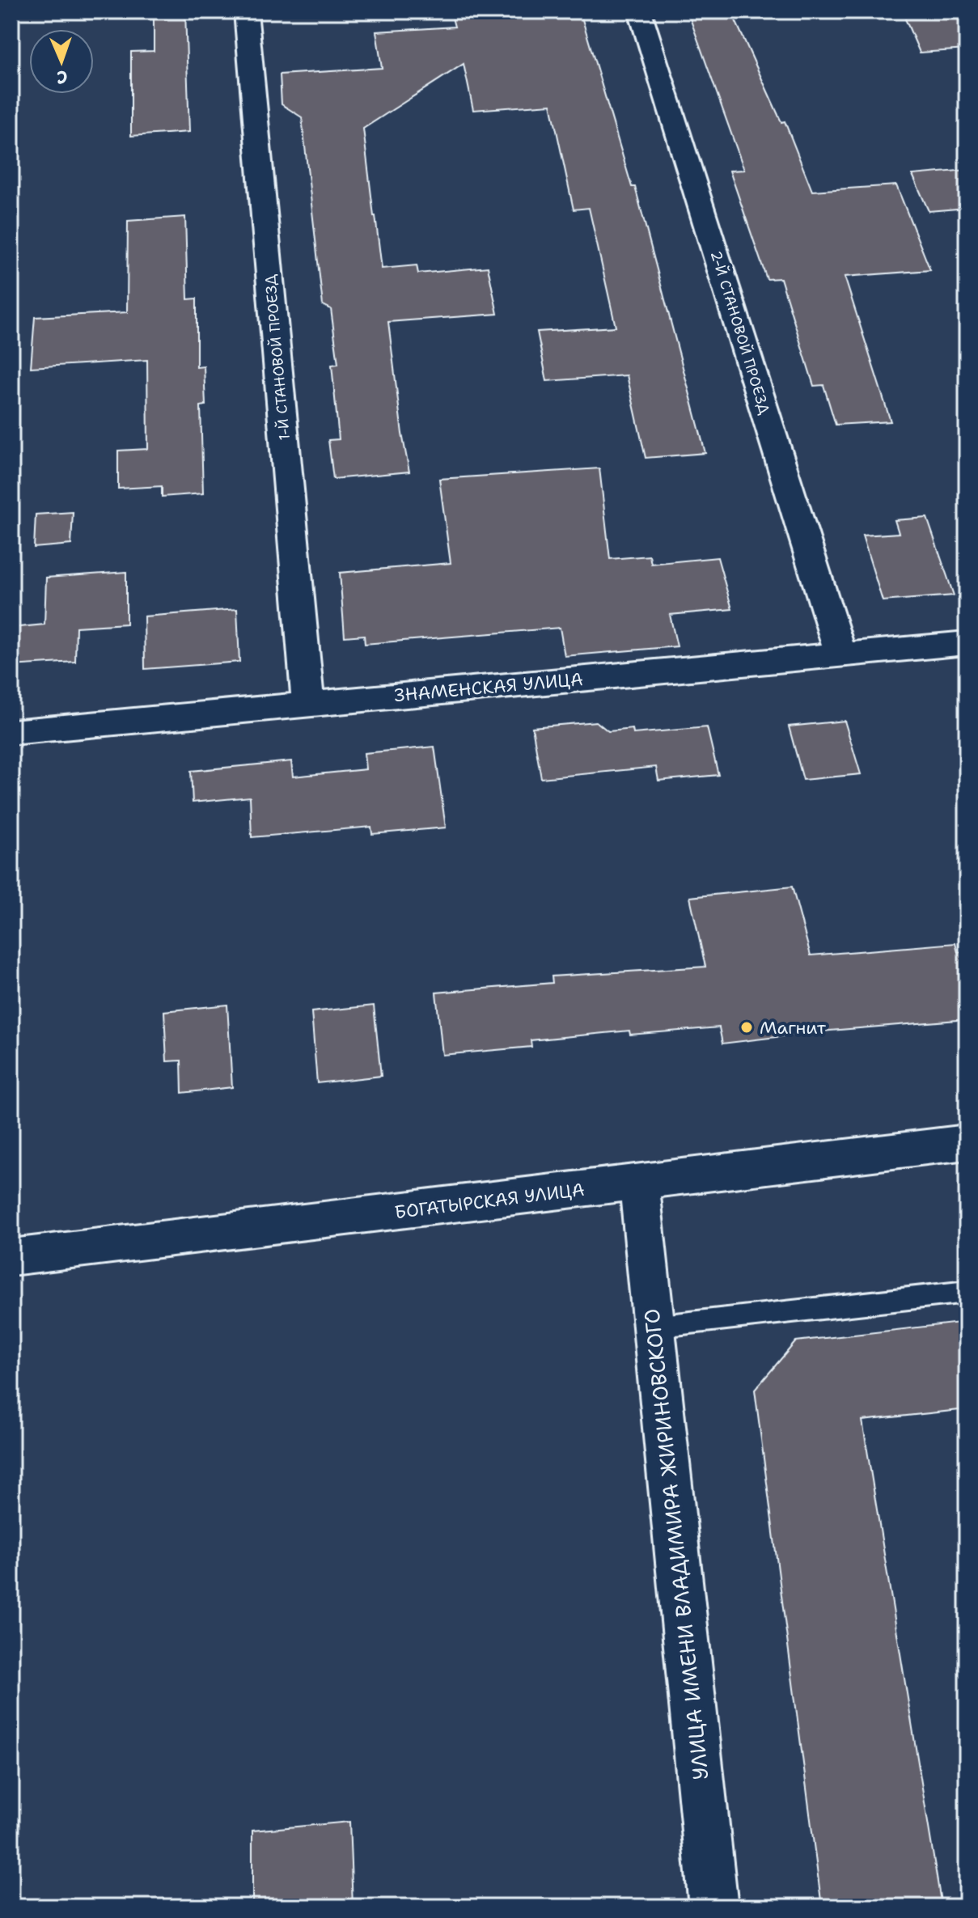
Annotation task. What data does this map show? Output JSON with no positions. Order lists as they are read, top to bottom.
{
  "streets": {
    "street": [
      "2-Й СТАНОВОЙ ПРОЕЗД",
      "1-Й СТАНОВОЙ ПРОЕЗД",
      "ЗНАМЕНСКАЯ УЛИЦА",
      "БОГАТЫРСКАЯ УЛИЦА",
      "УЛИЦА ИМЕНИ ВЛАДИМИРА ЖИРИНОВСКОГО"
    ]
  },
  "crossings": [
    ["2-Й СТАНОВОЙ ПРОЕЗД", "ЗНАМЕНСКАЯ УЛИЦА"],
    ["1-Й СТАНОВОЙ ПРОЕЗД", "ЗНАМЕНСКАЯ УЛИЦА"],
    ["БОГАТЫРСКАЯ УЛИЦА", "УЛИЦА ИМЕНИ ВЛАДИМИРА ЖИРИНОВСКОГО"]
  ],
  "places": ["Магнит"],
  "north": "bottom"
}
